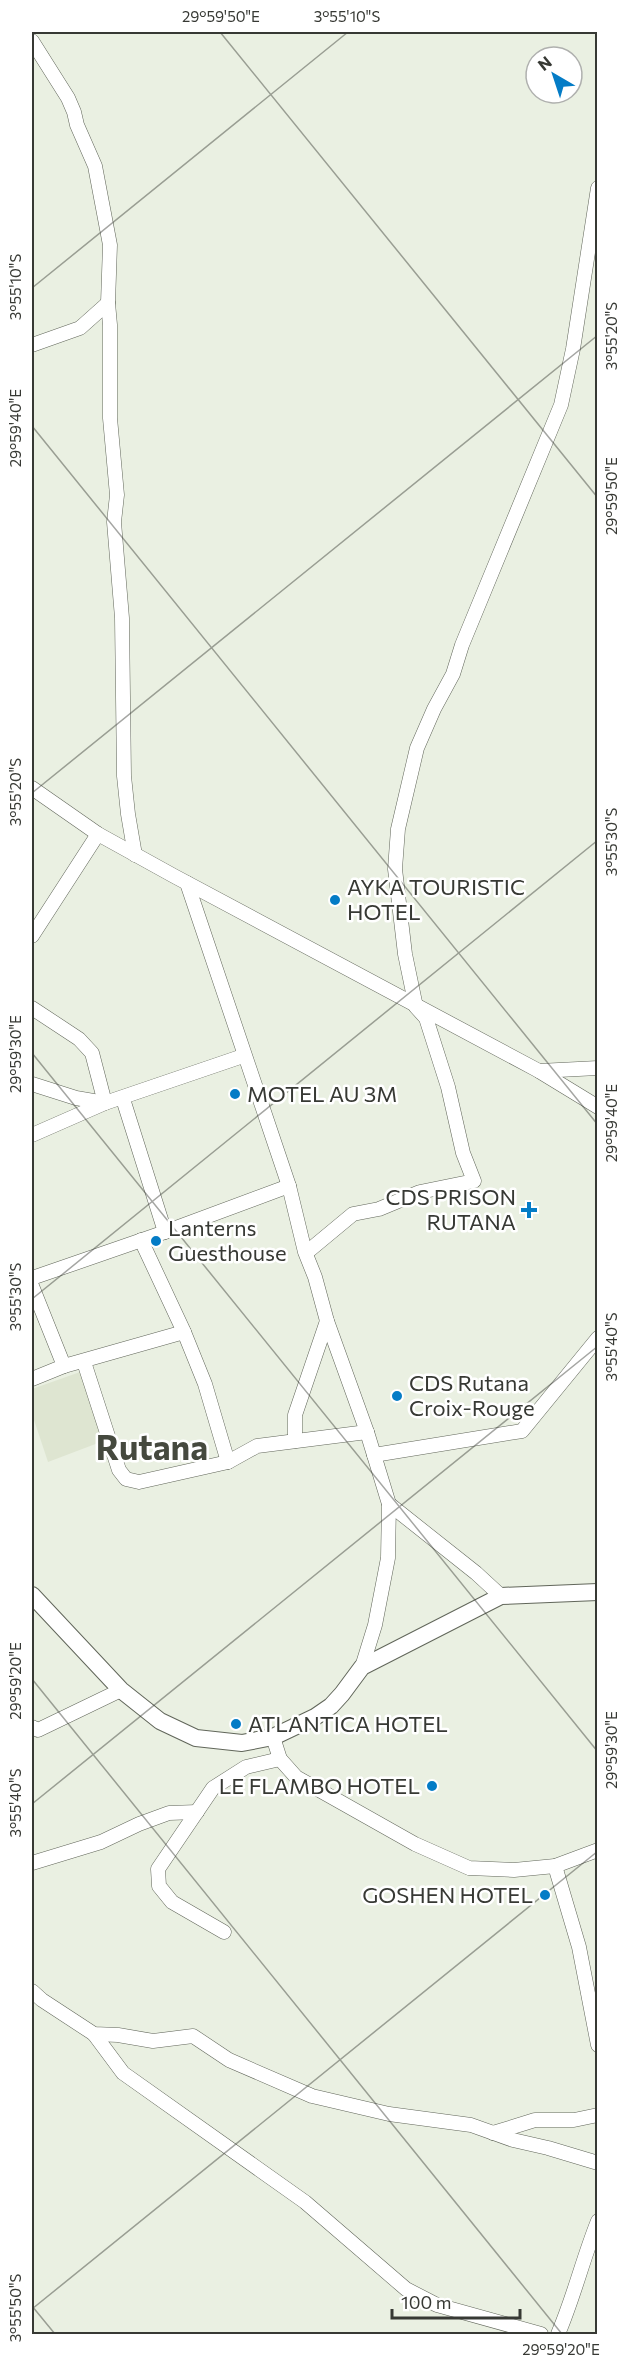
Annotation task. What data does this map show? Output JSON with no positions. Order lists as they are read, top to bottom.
{
  "districts": ["Rutana"],
  "places": {
    "other": [
      "AYKA TOURISTIC HOTEL",
      "MOTEL AU 3M",
      "Lanterns Guesthouse",
      "CDS Rutana Croix-Rouge",
      "ATLANTICA HOTEL",
      "LE FLAMBO HOTEL",
      "GOSHEN HOTEL"
    ],
    "health": ["CDS PRISON RUTANA"]
  },
  "scale_bar": "100 m",
  "north": "top left",
  "coordinates": [
    "29°59'50\"E",
    "3°55'10\"S",
    "3°55'20\"S",
    "29°59'40\"E",
    "3°55'30\"S",
    "29°59'30\"E",
    "3°55'40\"S",
    "29°59'20\"E",
    "3°55'50\"S"
  ]
}
